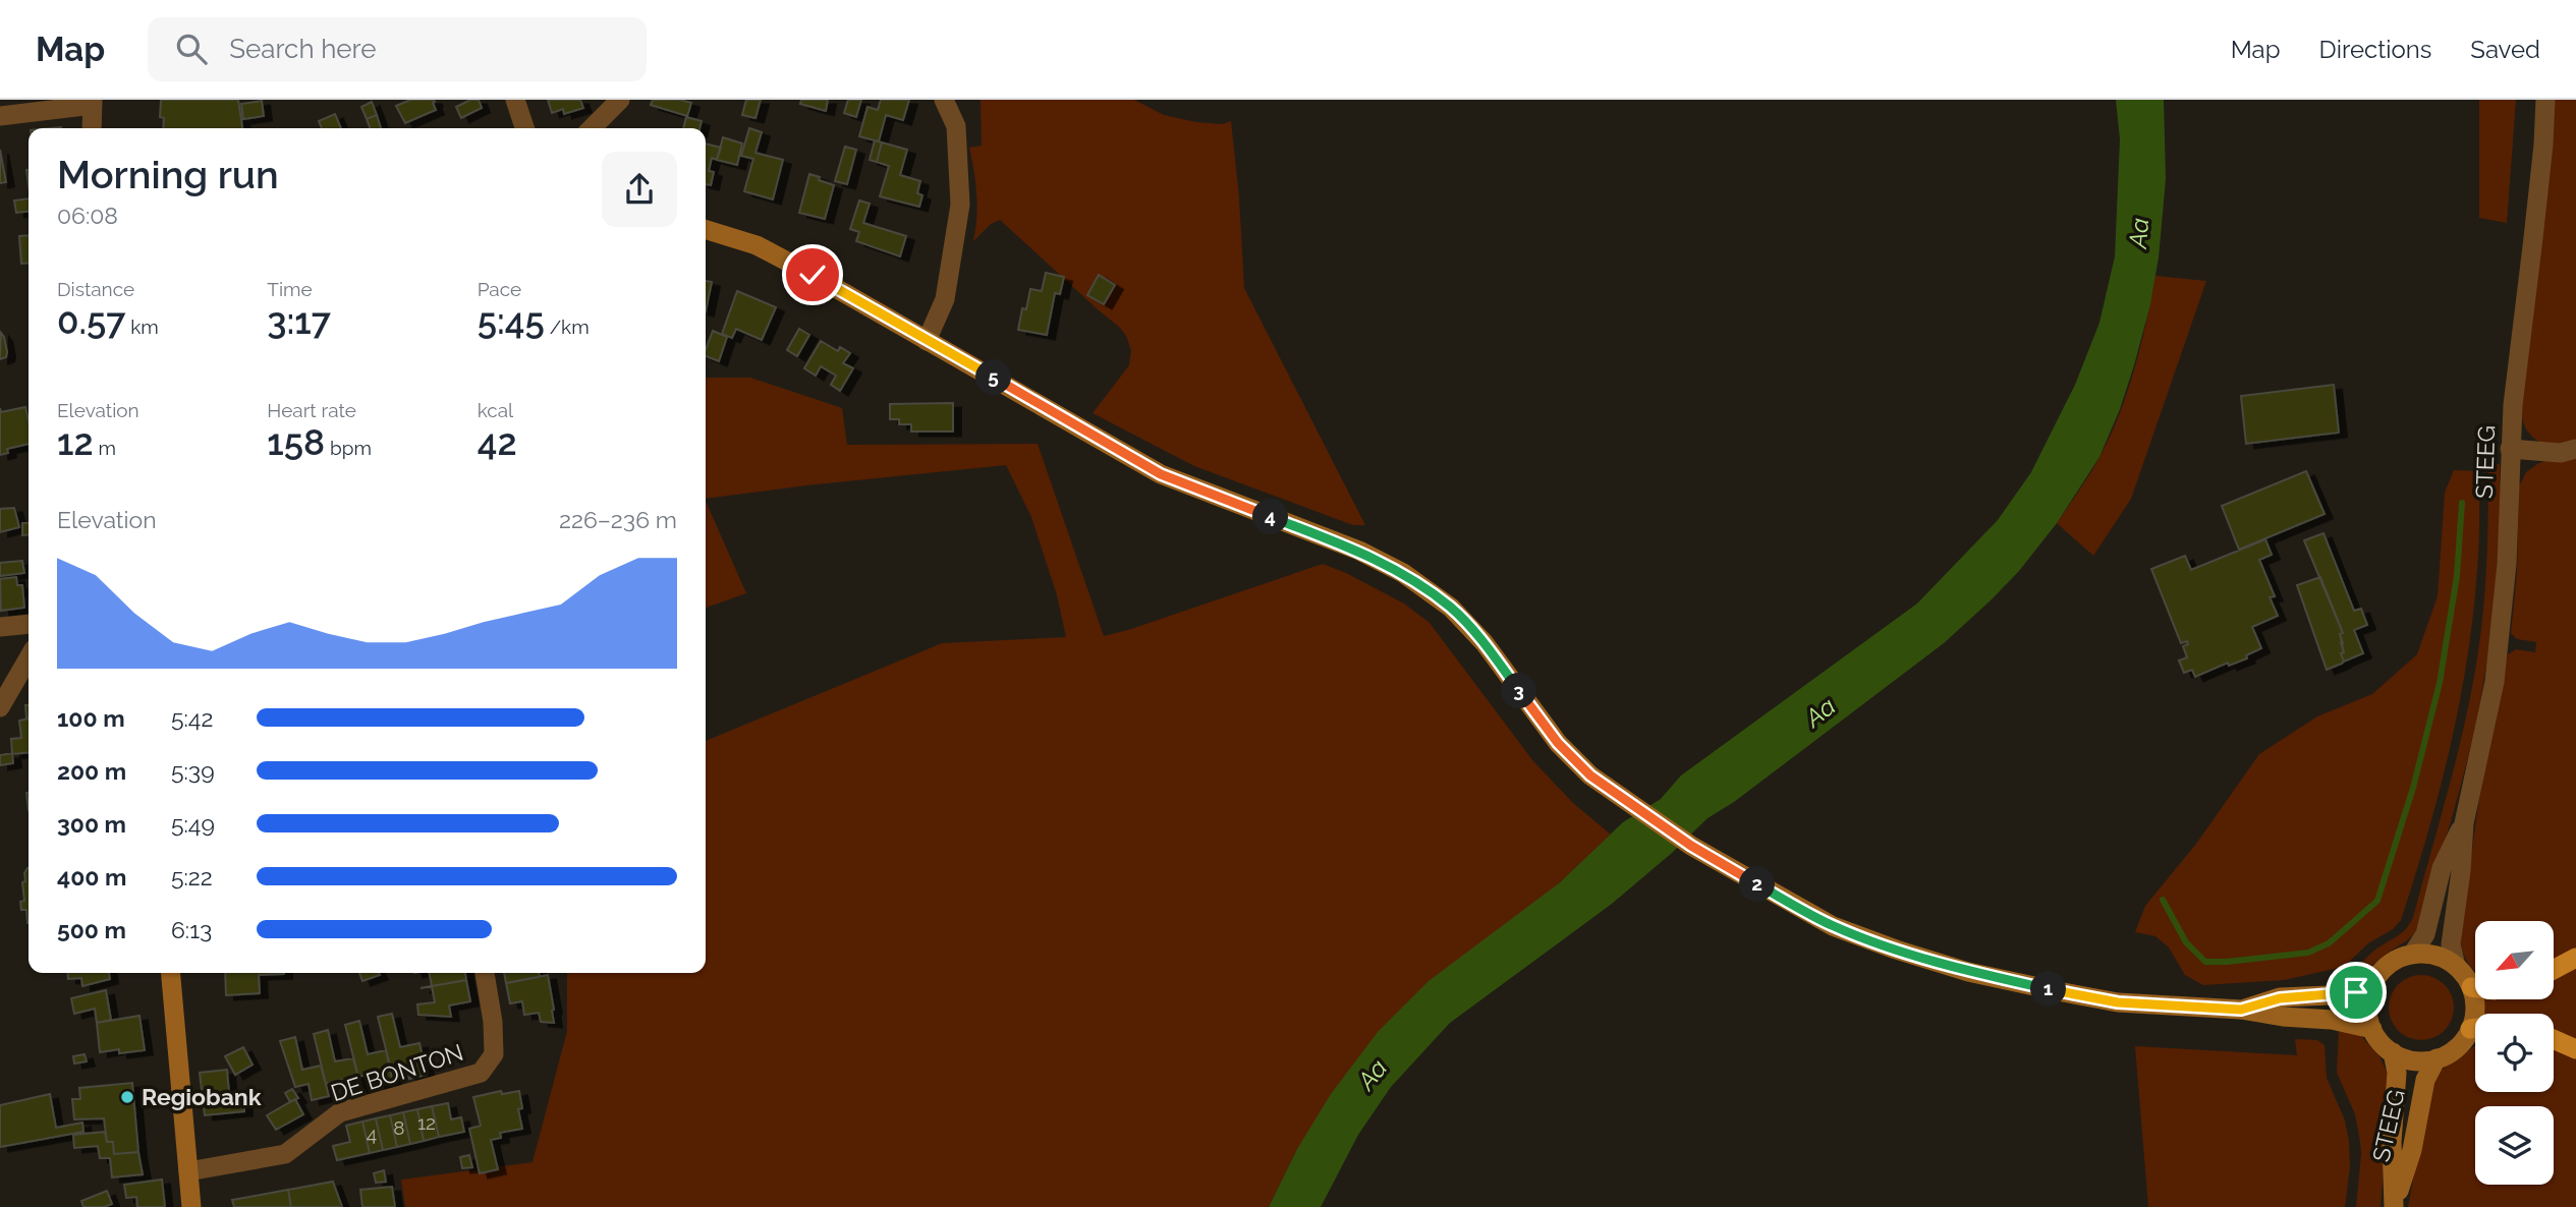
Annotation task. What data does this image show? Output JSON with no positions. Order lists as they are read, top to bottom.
{
  "streets": {
    "main road": ["STEEG"],
    "street": ["DE BONTON"]
  },
  "water": ["Aa"],
  "places": ["Regiobank"],
  "house_numbers": ["12", "8", "4"],
  "north": "bottom left",
  "page": {
    "header": "Map",
    "search": "Search here",
    "nav": ["Map", "Directions", "Saved"],
    "heading": ["Morning run", "06:08"],
    "stats": [
      ["Distance", "0.57 km"],
      ["Time", "3:17"],
      ["Pace", "5:45 /km"],
      ["Elevation", "12 m"],
      ["Heart rate", "158 bpm"],
      ["kcal", "42"]
    ],
    "pins": [
      "5",
      "4",
      "3",
      "2",
      "1"
    ],
    "chart": ["Elevation", "226–236 m"],
    "list": [
      {
        "name": "100 m",
        "note": "5:42"
      },
      {
        "name": "200 m",
        "note": "5:39"
      },
      {
        "name": "300 m",
        "note": "5:49"
      },
      {
        "name": "400 m",
        "note": "5:22"
      },
      {
        "name": "500 m",
        "note": "6:13"
      }
    ]
  }
}
